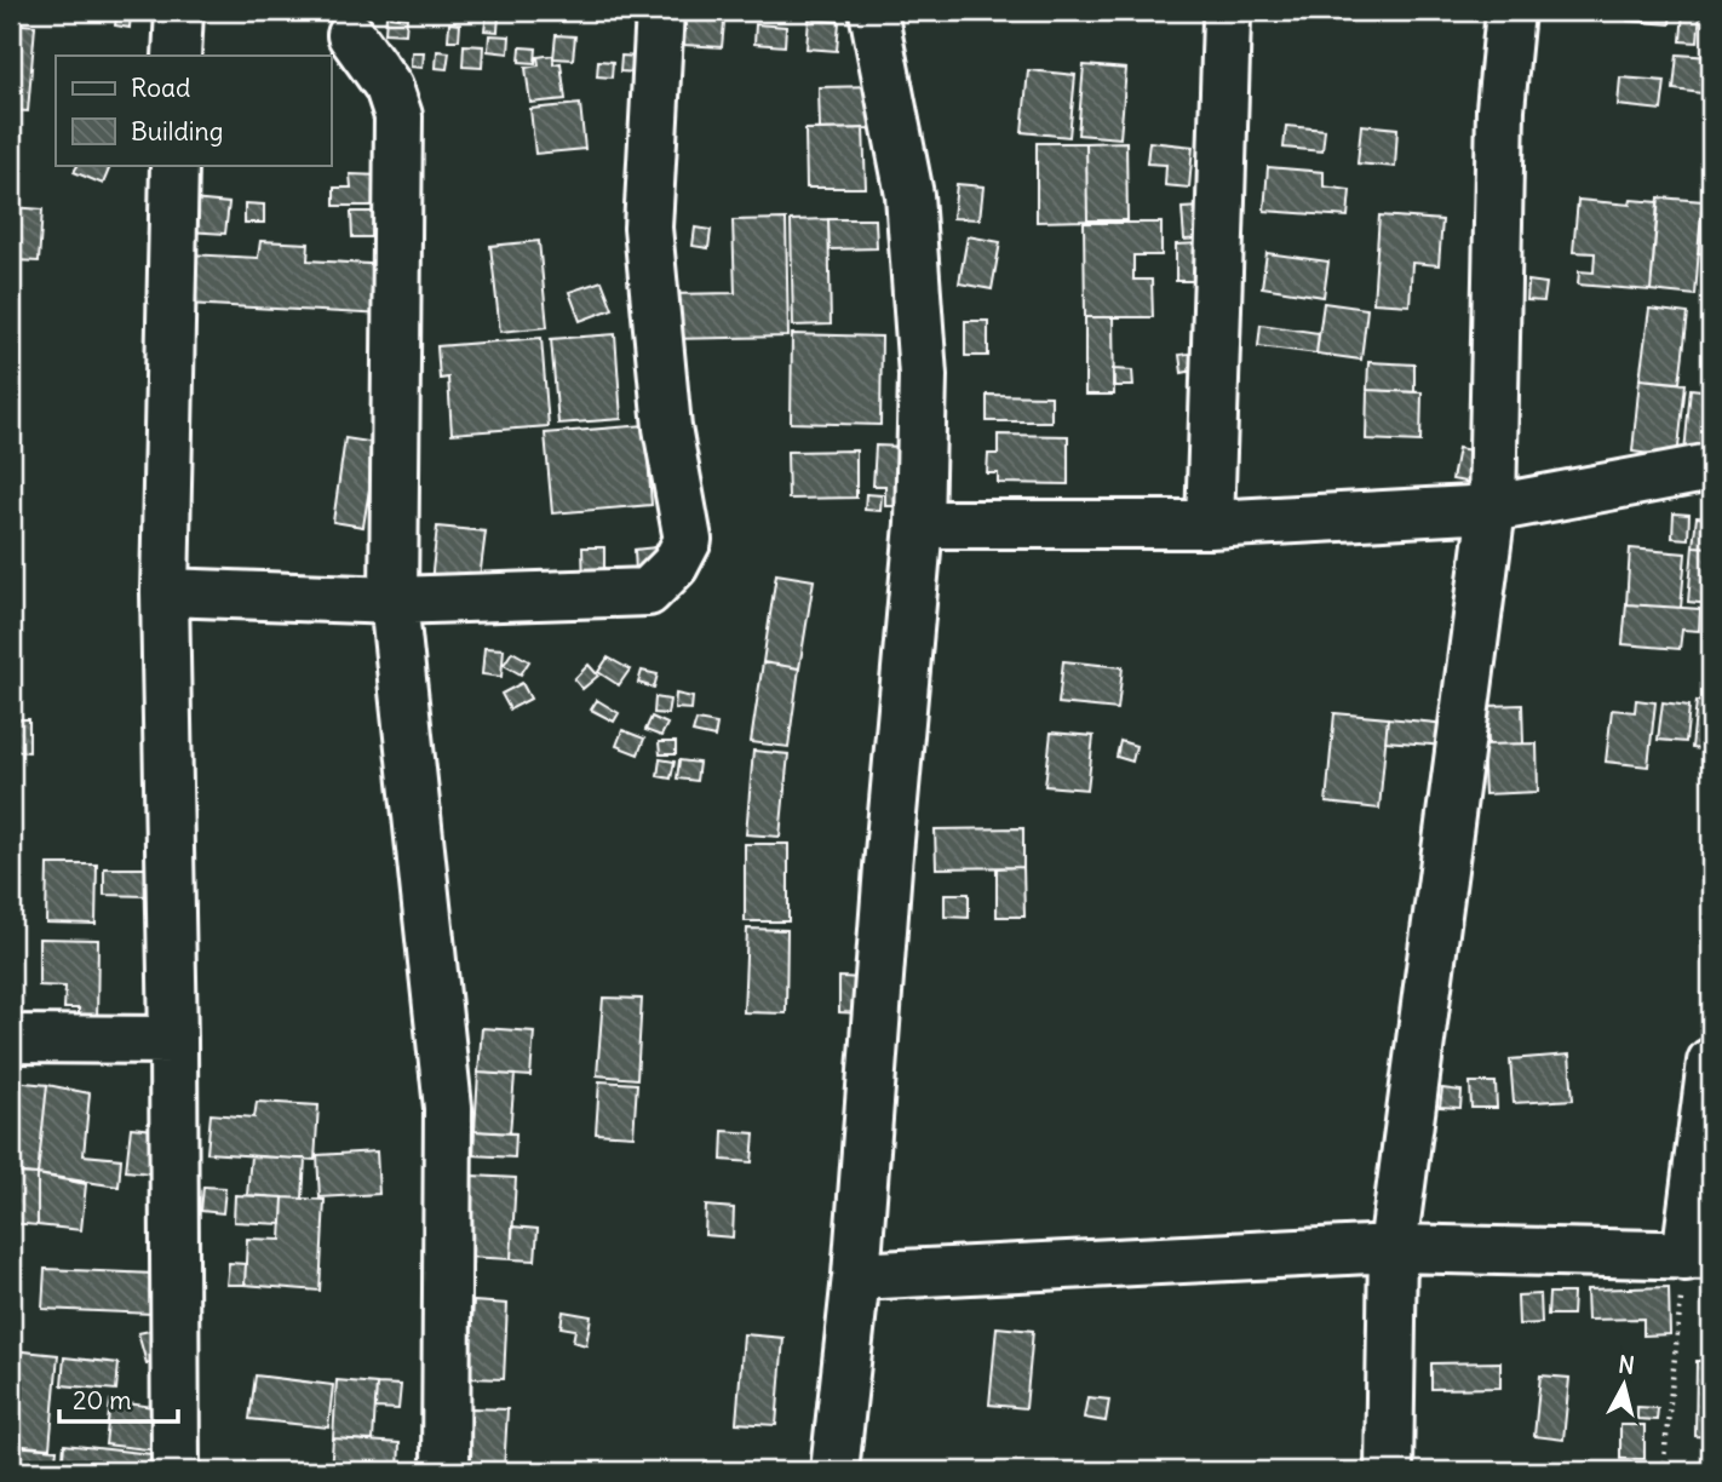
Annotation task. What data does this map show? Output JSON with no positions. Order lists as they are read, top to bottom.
{
  "legend": ["Road", "Building"],
  "scale_bar": "20 m",
  "north": "top"
}
